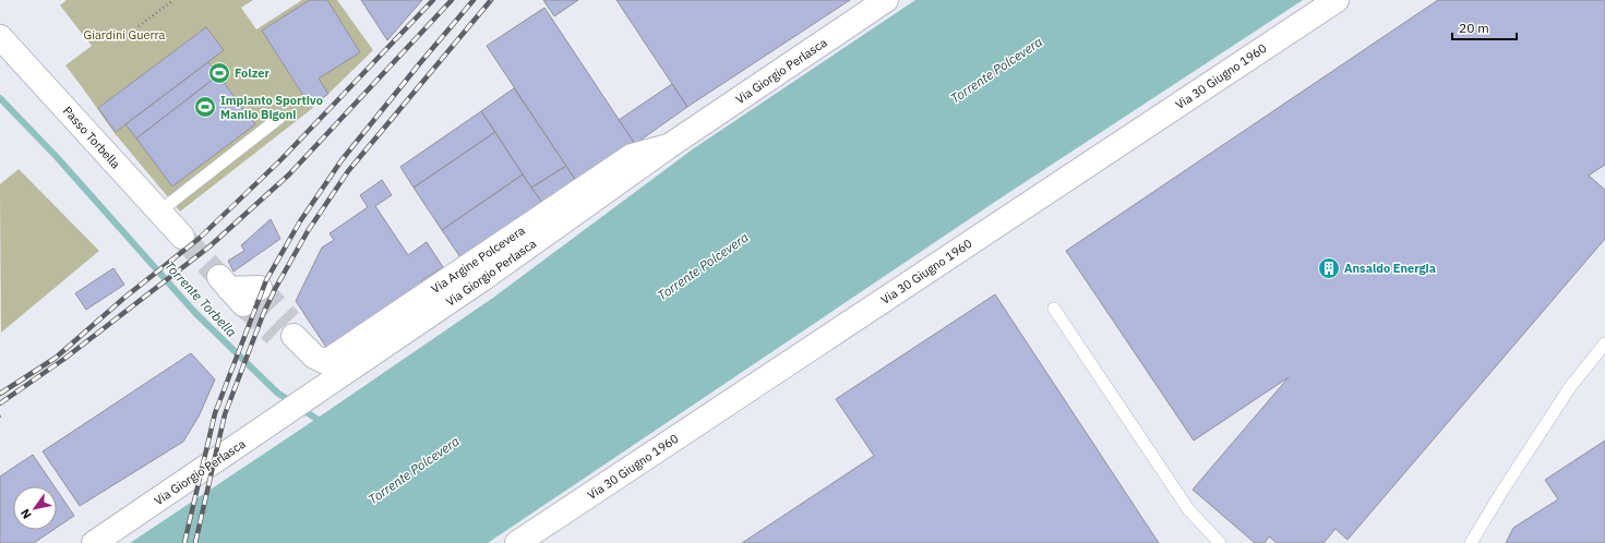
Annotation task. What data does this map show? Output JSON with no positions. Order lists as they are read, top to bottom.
{
  "streets": {
    "main road": [
      "Via Giorgio Perlasca",
      "Via 30 Giugno 1960",
      "Passo Torbella",
      "Via Argine Polcevera"
    ]
  },
  "crossings": [
    ["Via Giorgio Perlasca", "Via Argine Polcevera"]
  ],
  "water": ["Torrente Polcevera", "Torrente Torbella"],
  "parks": ["Giardini Guerra"],
  "places": {
    "sports": ["Folzer", "Impianto Sportivo Manlio Bigoni"],
    "building": ["Ansaldo Energia"]
  },
  "scale_bar": "20 m",
  "north": "bottom left"
}
